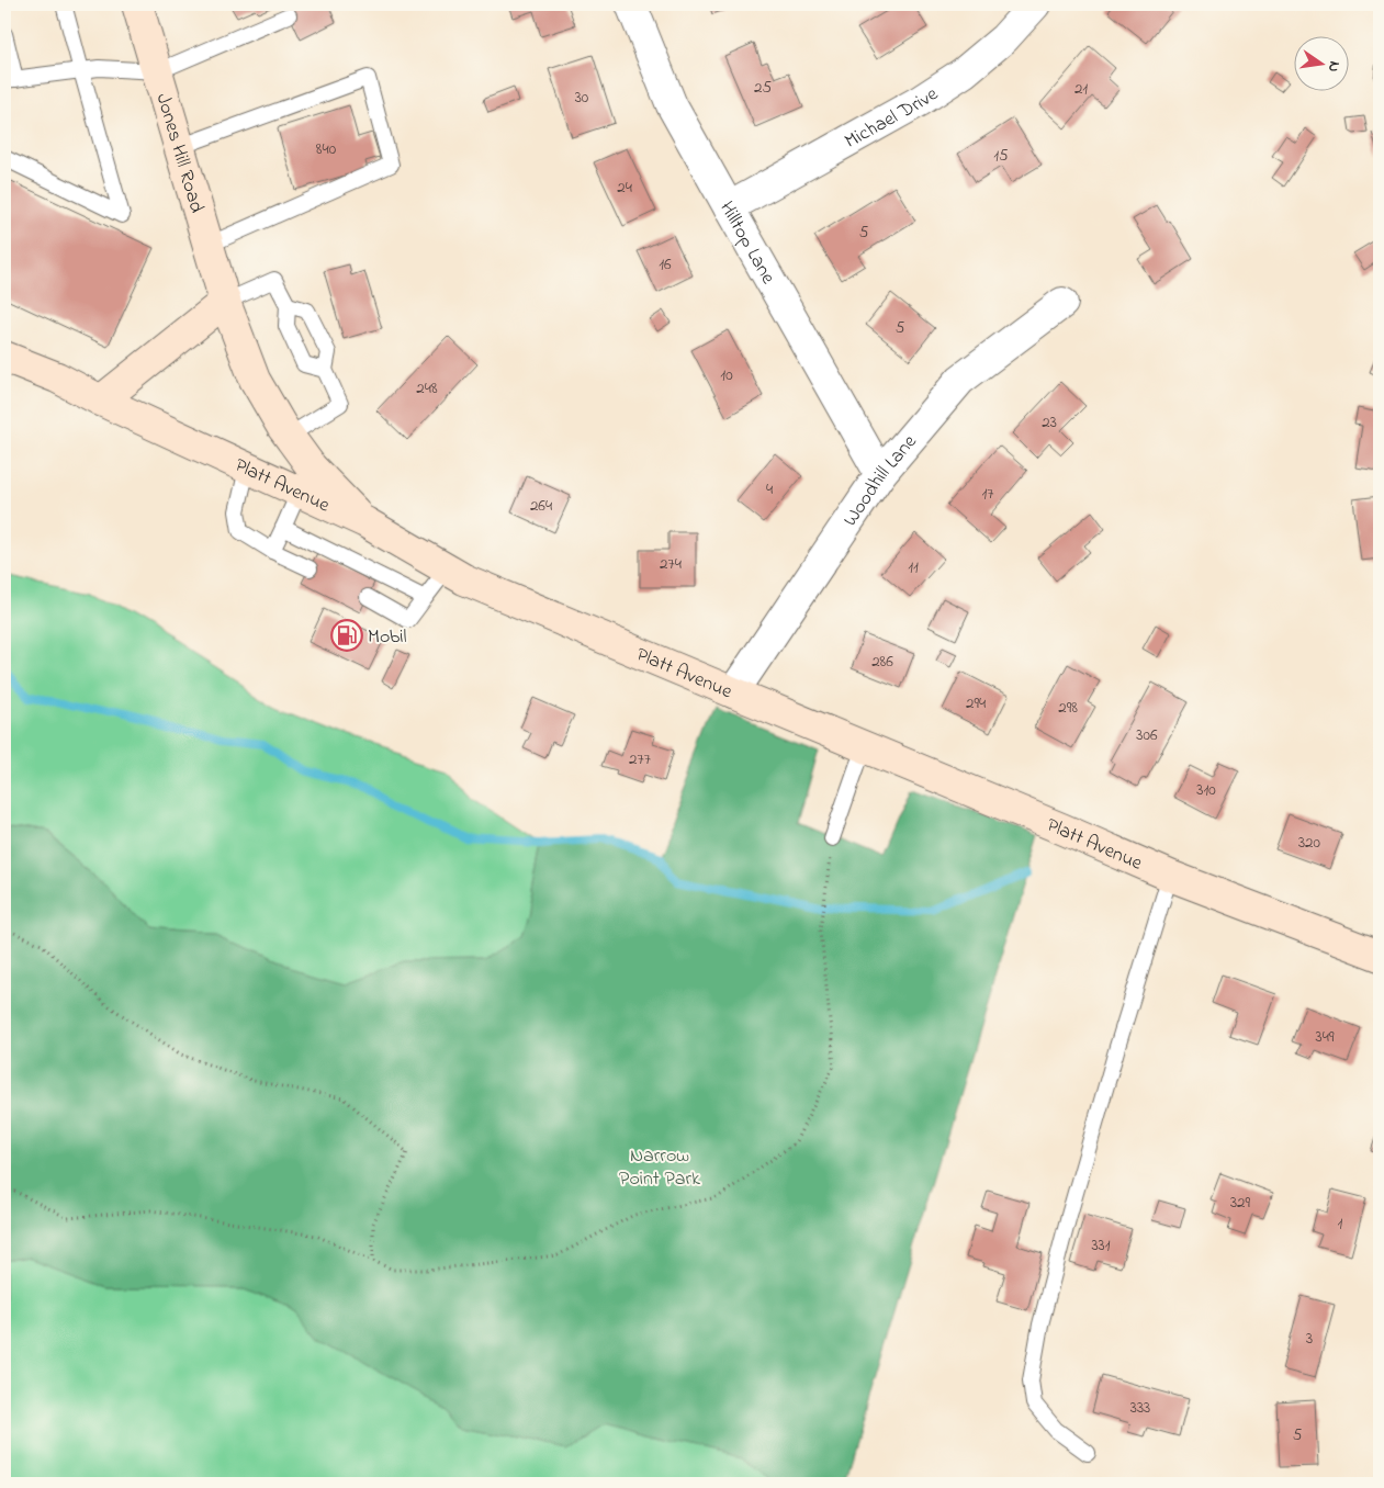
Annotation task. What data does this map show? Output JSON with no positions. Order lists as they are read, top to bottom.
{
  "streets": {
    "main road": ["Jones Hill Road", "Platt Avenue"],
    "street": ["Michael Drive", "Hilltop Lane", "Woodhill Lane"]
  },
  "crossings": [
    ["Michael Drive", "Hilltop Lane"],
    ["Jones Hill Road", "Platt Avenue"],
    ["Hilltop Lane", "Woodhill Lane"],
    ["Woodhill Lane", "Platt Avenue"]
  ],
  "parks": ["Narrow Point Park"],
  "places": {
    "fuel station": ["Mobil"]
  },
  "house_numbers": [
    "25",
    "21",
    "30",
    "840",
    "15",
    "24",
    "5",
    "16",
    "5",
    "10",
    "248",
    "23",
    "4",
    "17",
    "264",
    "274",
    "11",
    "286",
    "294",
    "298",
    "306",
    "277",
    "310",
    "320",
    "349",
    "329",
    "1",
    "331",
    "3",
    "333",
    "5"
  ],
  "north": "right"
}
